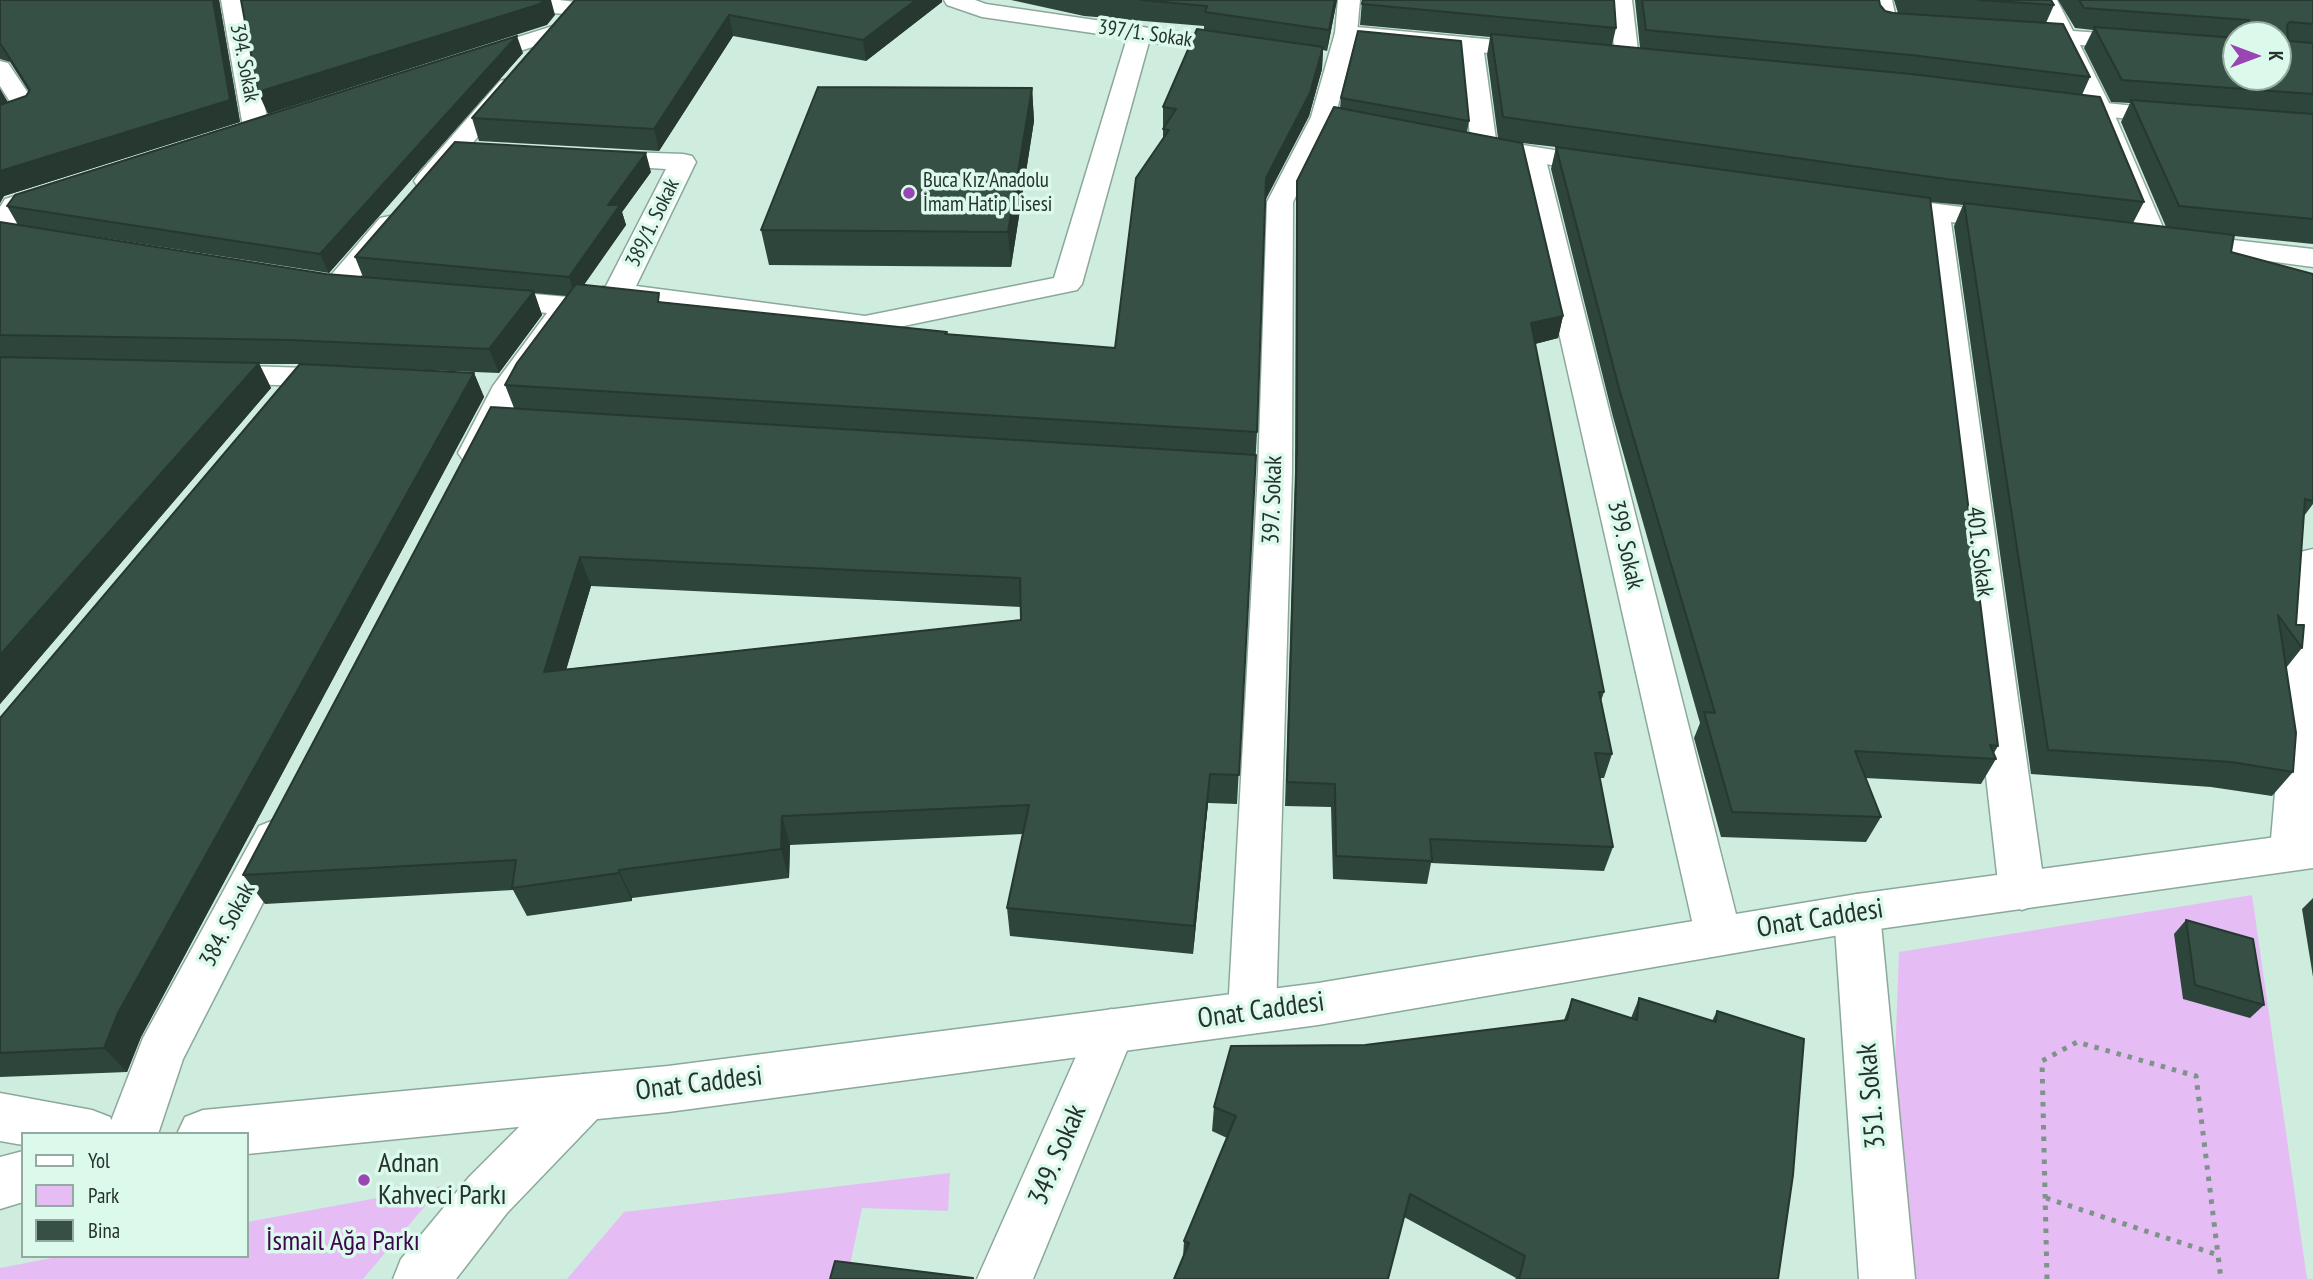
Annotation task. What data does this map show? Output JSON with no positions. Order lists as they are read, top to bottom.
{
  "streets": {
    "street": [
      "397/1. Sokak",
      "394. Sokak",
      "389/1. Sokak",
      "397. Sokak",
      "399. Sokak",
      "401. Sokak",
      "Onat Caddesi",
      "384. Sokak",
      "351. Sokak",
      "349. Sokak"
    ]
  },
  "crossings": [
    ["397. Sokak", "Onat Caddesi"],
    ["399. Sokak", "Onat Caddesi"],
    ["401. Sokak", "Onat Caddesi"],
    ["Onat Caddesi", "351. Sokak"],
    ["Onat Caddesi", "349. Sokak"]
  ],
  "parks": ["İsmail Ağa Parkı"],
  "places": ["Buca Kız Anadolu İmam Hatip Lisesi", "Adnan Kahveci Parkı"],
  "legend": ["Yol", "Park", "Bina"],
  "north": "right"
}
